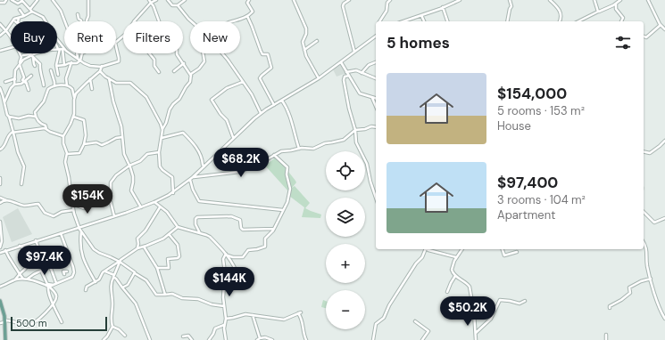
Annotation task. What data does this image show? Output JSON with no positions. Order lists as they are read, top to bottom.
{
  "scale_bar": "500 m",
  "page": {
    "chip": [
      "Buy",
      "Rent",
      "Filters",
      "New"
    ],
    "heading": "5 homes",
    "list": [
      {
        "name": "$154,000",
        "note": "5 rooms · 153 m² · House"
      },
      {
        "name": "$97,400",
        "note": "3 rooms · 104 m² · Apartment"
      }
    ],
    "price": [
      "$68.2K",
      "$154K",
      "$97.4K",
      "$144K",
      "$50.2K"
    ],
    "map_buttons": ["+", "−"],
    "scale": "500 m"
  }
}
